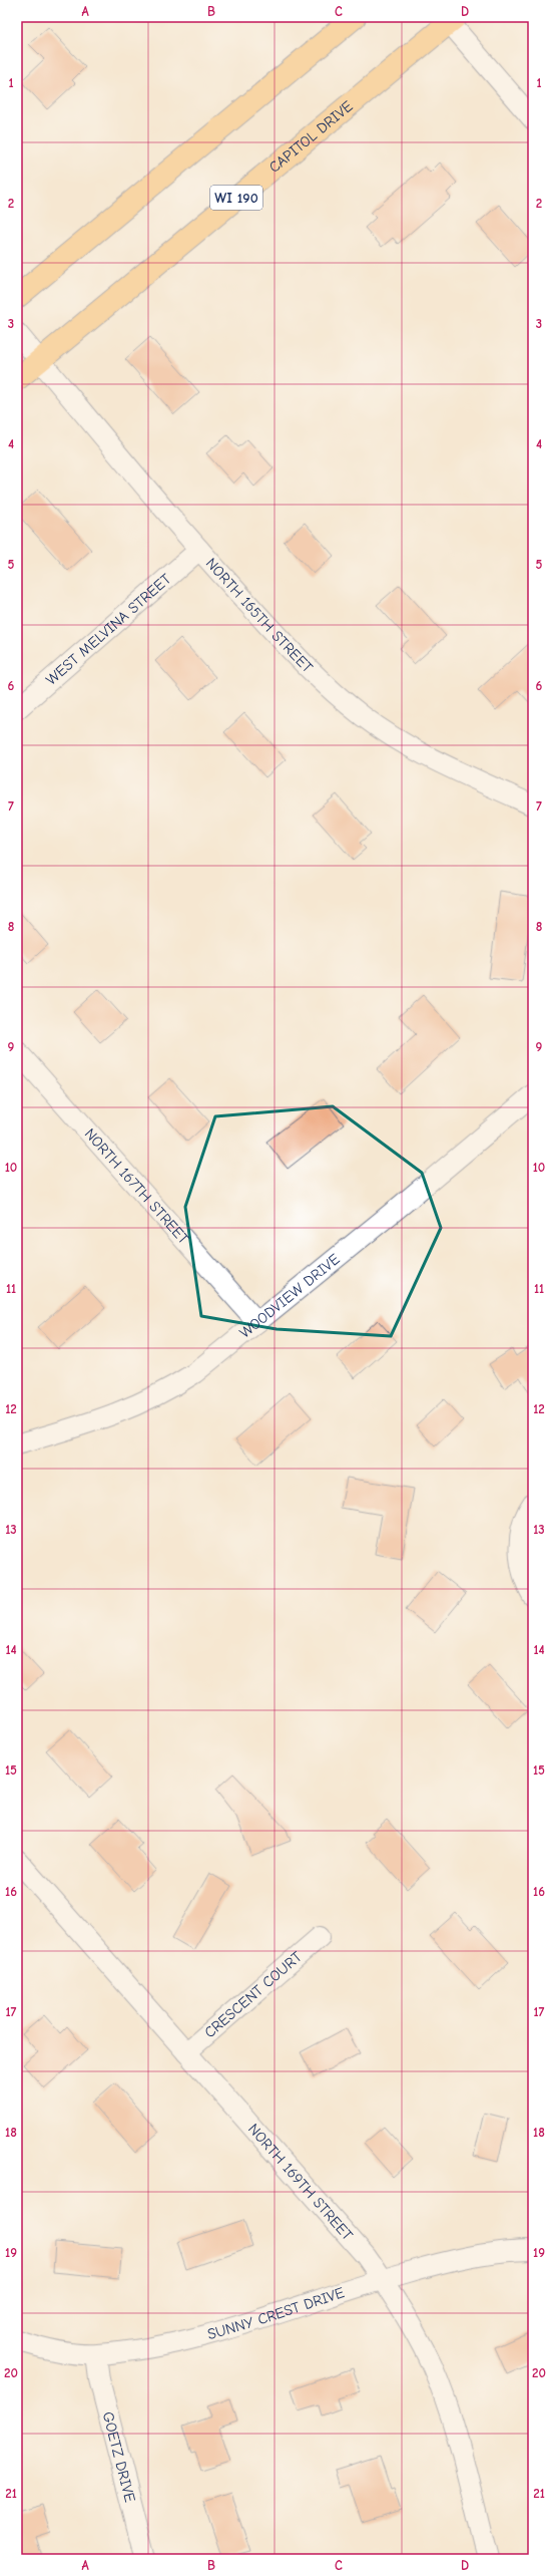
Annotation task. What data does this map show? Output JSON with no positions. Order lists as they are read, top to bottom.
{
  "streets": {
    "main road": ["CAPITOL DRIVE", "WI 190"],
    "street": [
      "NORTH 165TH STREET",
      "WEST MELVINA STREET",
      "NORTH 167TH STREET",
      "WOODVIEW DRIVE",
      "CRESCENT COURT",
      "NORTH 169TH STREET",
      "SUNNY CREST DRIVE",
      "GOETZ DRIVE"
    ]
  },
  "crossings": [
    ["CAPITOL DRIVE", "NORTH 165TH STREET"],
    ["NORTH 165TH STREET", "WEST MELVINA STREET"],
    ["NORTH 167TH STREET", "WOODVIEW DRIVE"],
    ["CRESCENT COURT", "NORTH 169TH STREET"],
    ["NORTH 169TH STREET", "SUNNY CREST DRIVE"],
    ["SUNNY CREST DRIVE", "GOETZ DRIVE"]
  ],
  "grid": {
    "columns": [
      "A",
      "B",
      "C",
      "D"
    ],
    "rows": [
      "1",
      "2",
      "3",
      "4",
      "5",
      "6",
      "7",
      "8",
      "9",
      "10",
      "11",
      "12",
      "13",
      "14",
      "15",
      "16",
      "17",
      "18",
      "19",
      "20",
      "21"
    ]
  }
}
